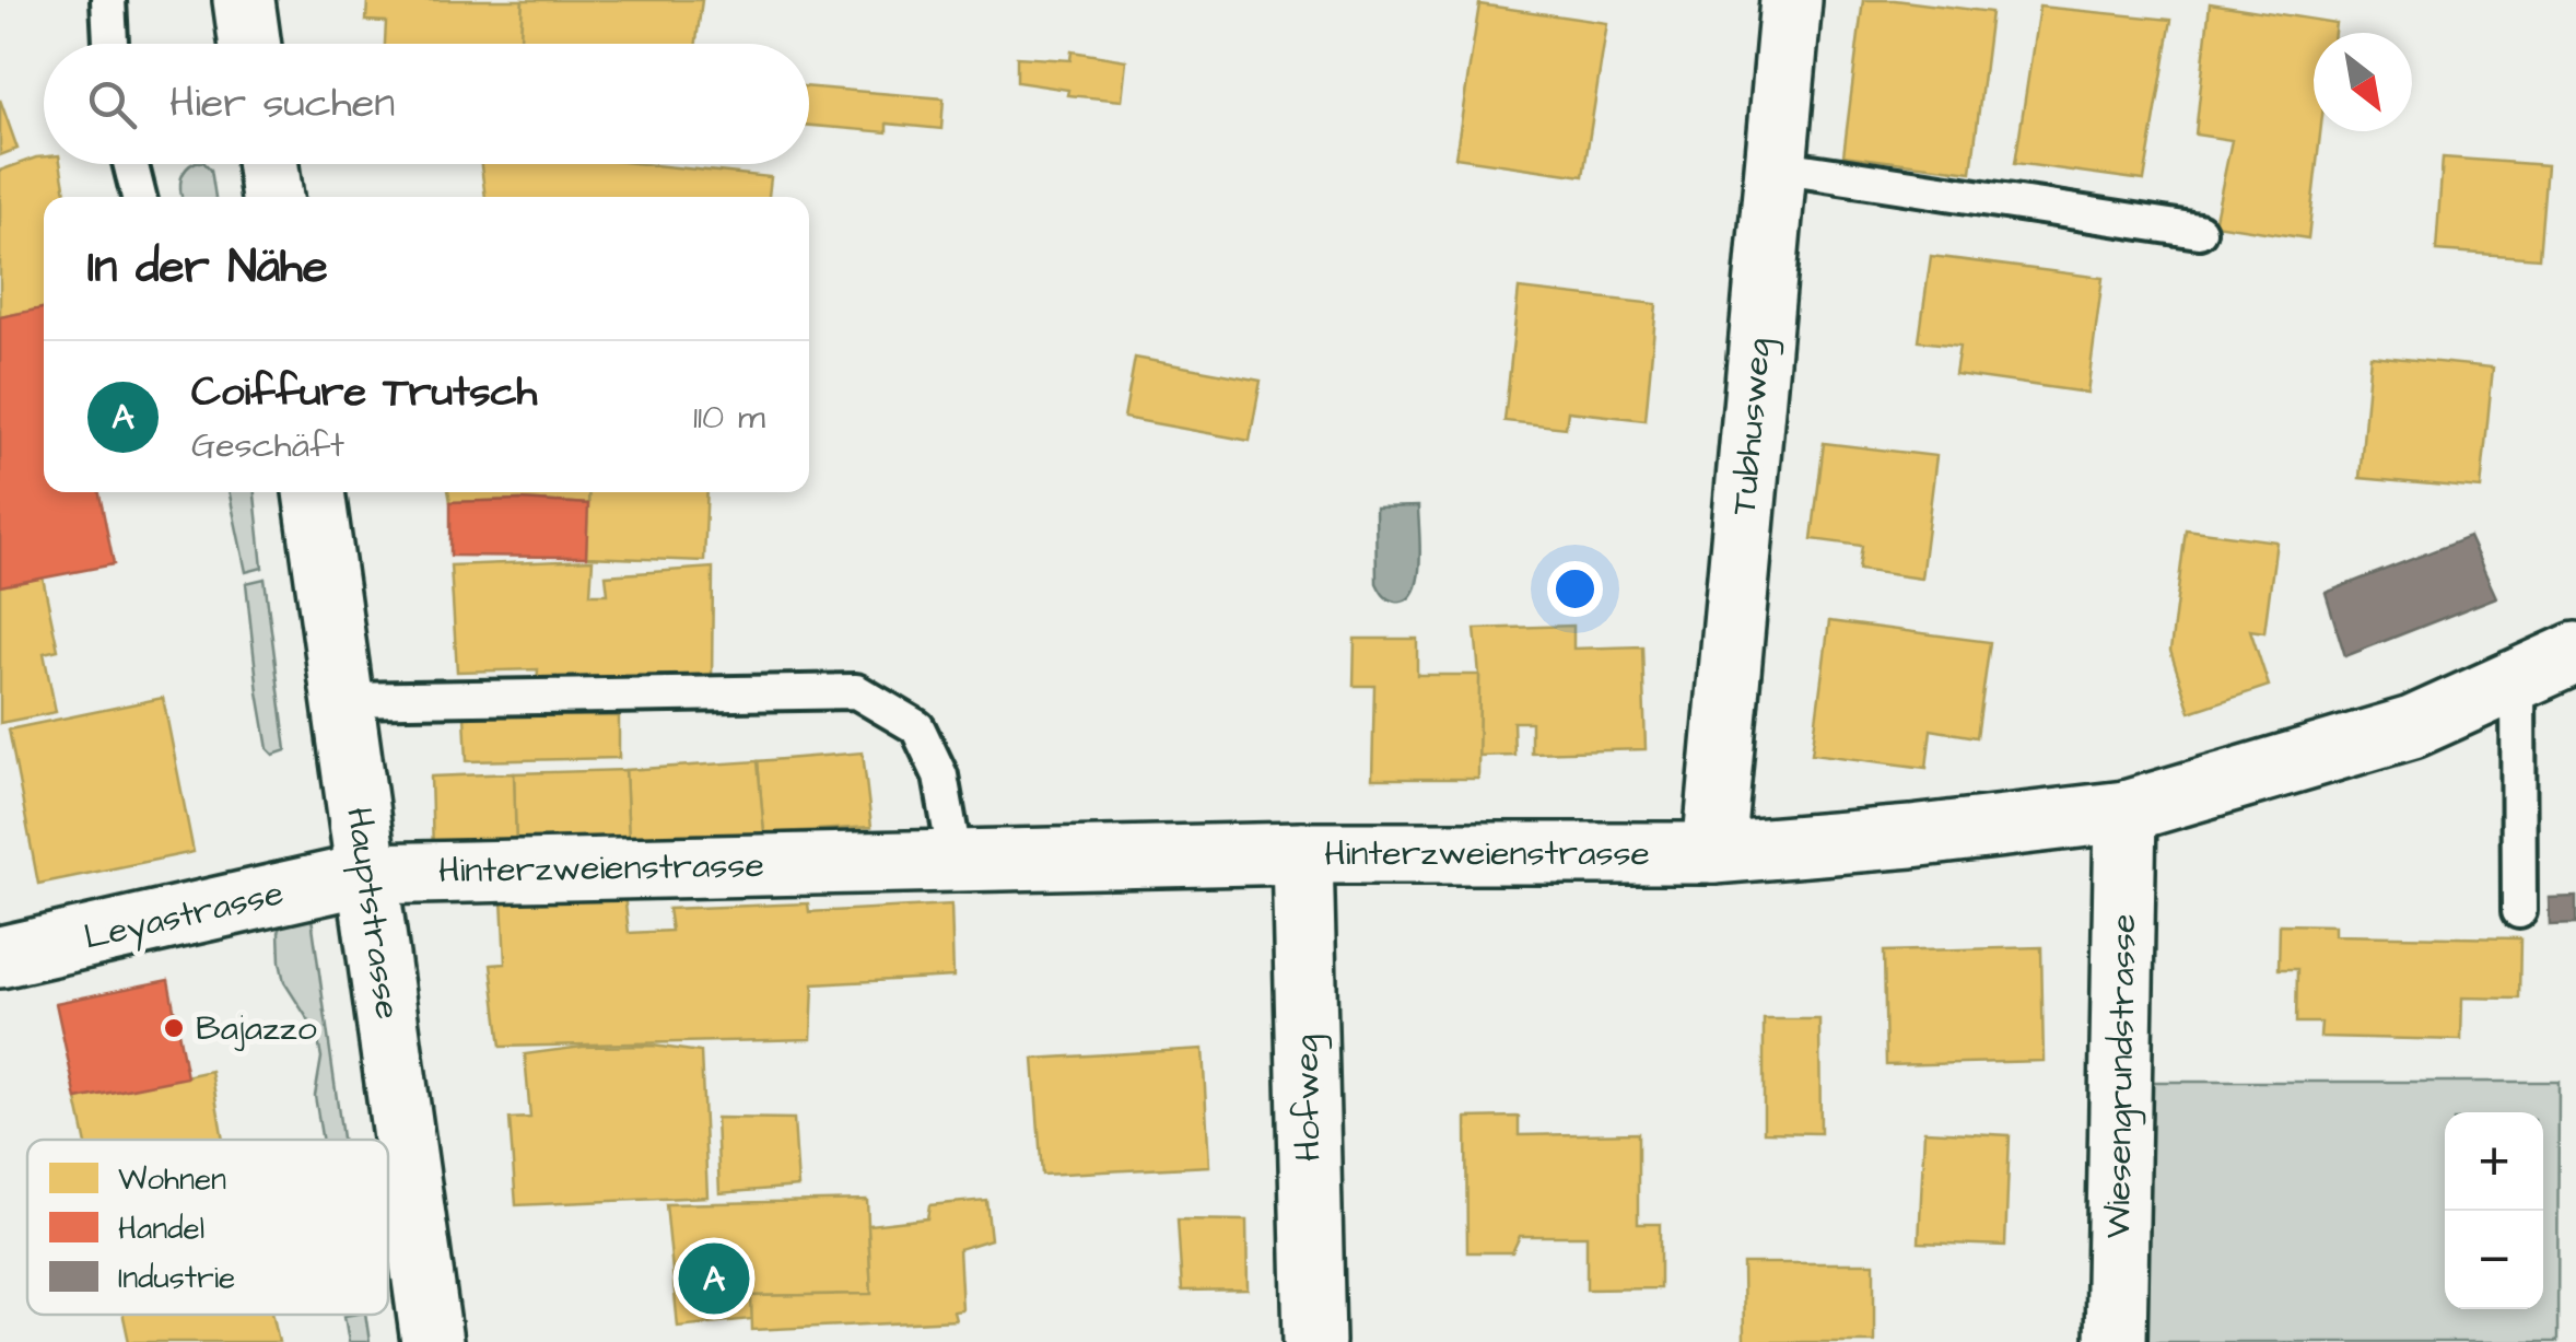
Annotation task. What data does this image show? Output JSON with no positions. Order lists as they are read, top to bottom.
{
  "streets": {
    "street": [
      "Tubhusweg",
      "Hinterzweienstrasse",
      "Hauptstrasse",
      "Leyastrasse",
      "Wiesengrundstrasse",
      "Hofweg"
    ]
  },
  "crossings": [
    ["Tubhusweg", "Hinterzweienstrasse"],
    ["Hinterzweienstrasse", "Hauptstrasse"],
    ["Hinterzweienstrasse", "Leyastrasse"],
    ["Hinterzweienstrasse", "Wiesengrundstrasse"],
    ["Hinterzweienstrasse", "Hofweg"],
    ["Hauptstrasse", "Leyastrasse"]
  ],
  "places": ["Bajazzo"],
  "legend": ["Wohnen", "Handel", "Industrie"],
  "north": "bottom right",
  "page": {
    "search": "Hier suchen",
    "heading": "In der Nähe",
    "list": [
      {
        "mark": "A",
        "name": "Coiffure Trutsch",
        "note": "Geschäft",
        "value": "110 m"
      }
    ],
    "map_buttons": ["+", "−"],
    "pins": "A"
  }
}
